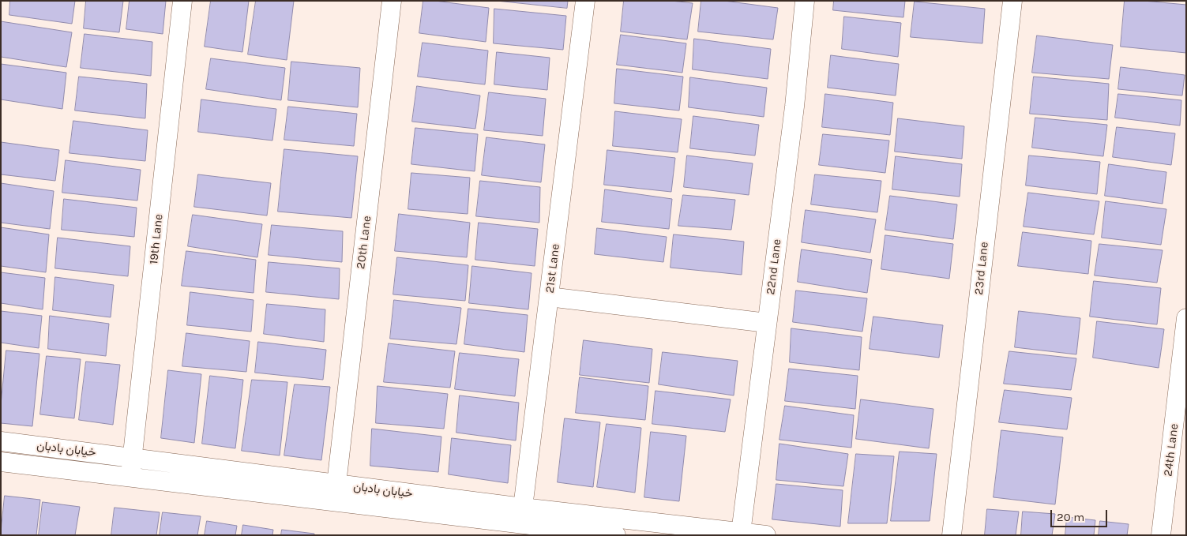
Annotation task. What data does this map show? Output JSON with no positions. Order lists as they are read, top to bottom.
{
  "streets": {
    "street": [
      "19th Lane",
      "20th Lane",
      "22nd Lane",
      "21st Lane",
      "23rd Lane",
      "خیابان بادبان",
      "24th Lane"
    ]
  },
  "crossings": [
    ["19th Lane", "خیابان بادبان"],
    ["20th Lane", "خیابان بادبان"],
    ["22nd Lane", "خیابان بادبان"],
    ["21st Lane", "خیابان بادبان"]
  ],
  "scale_bar": "20 m"
}
